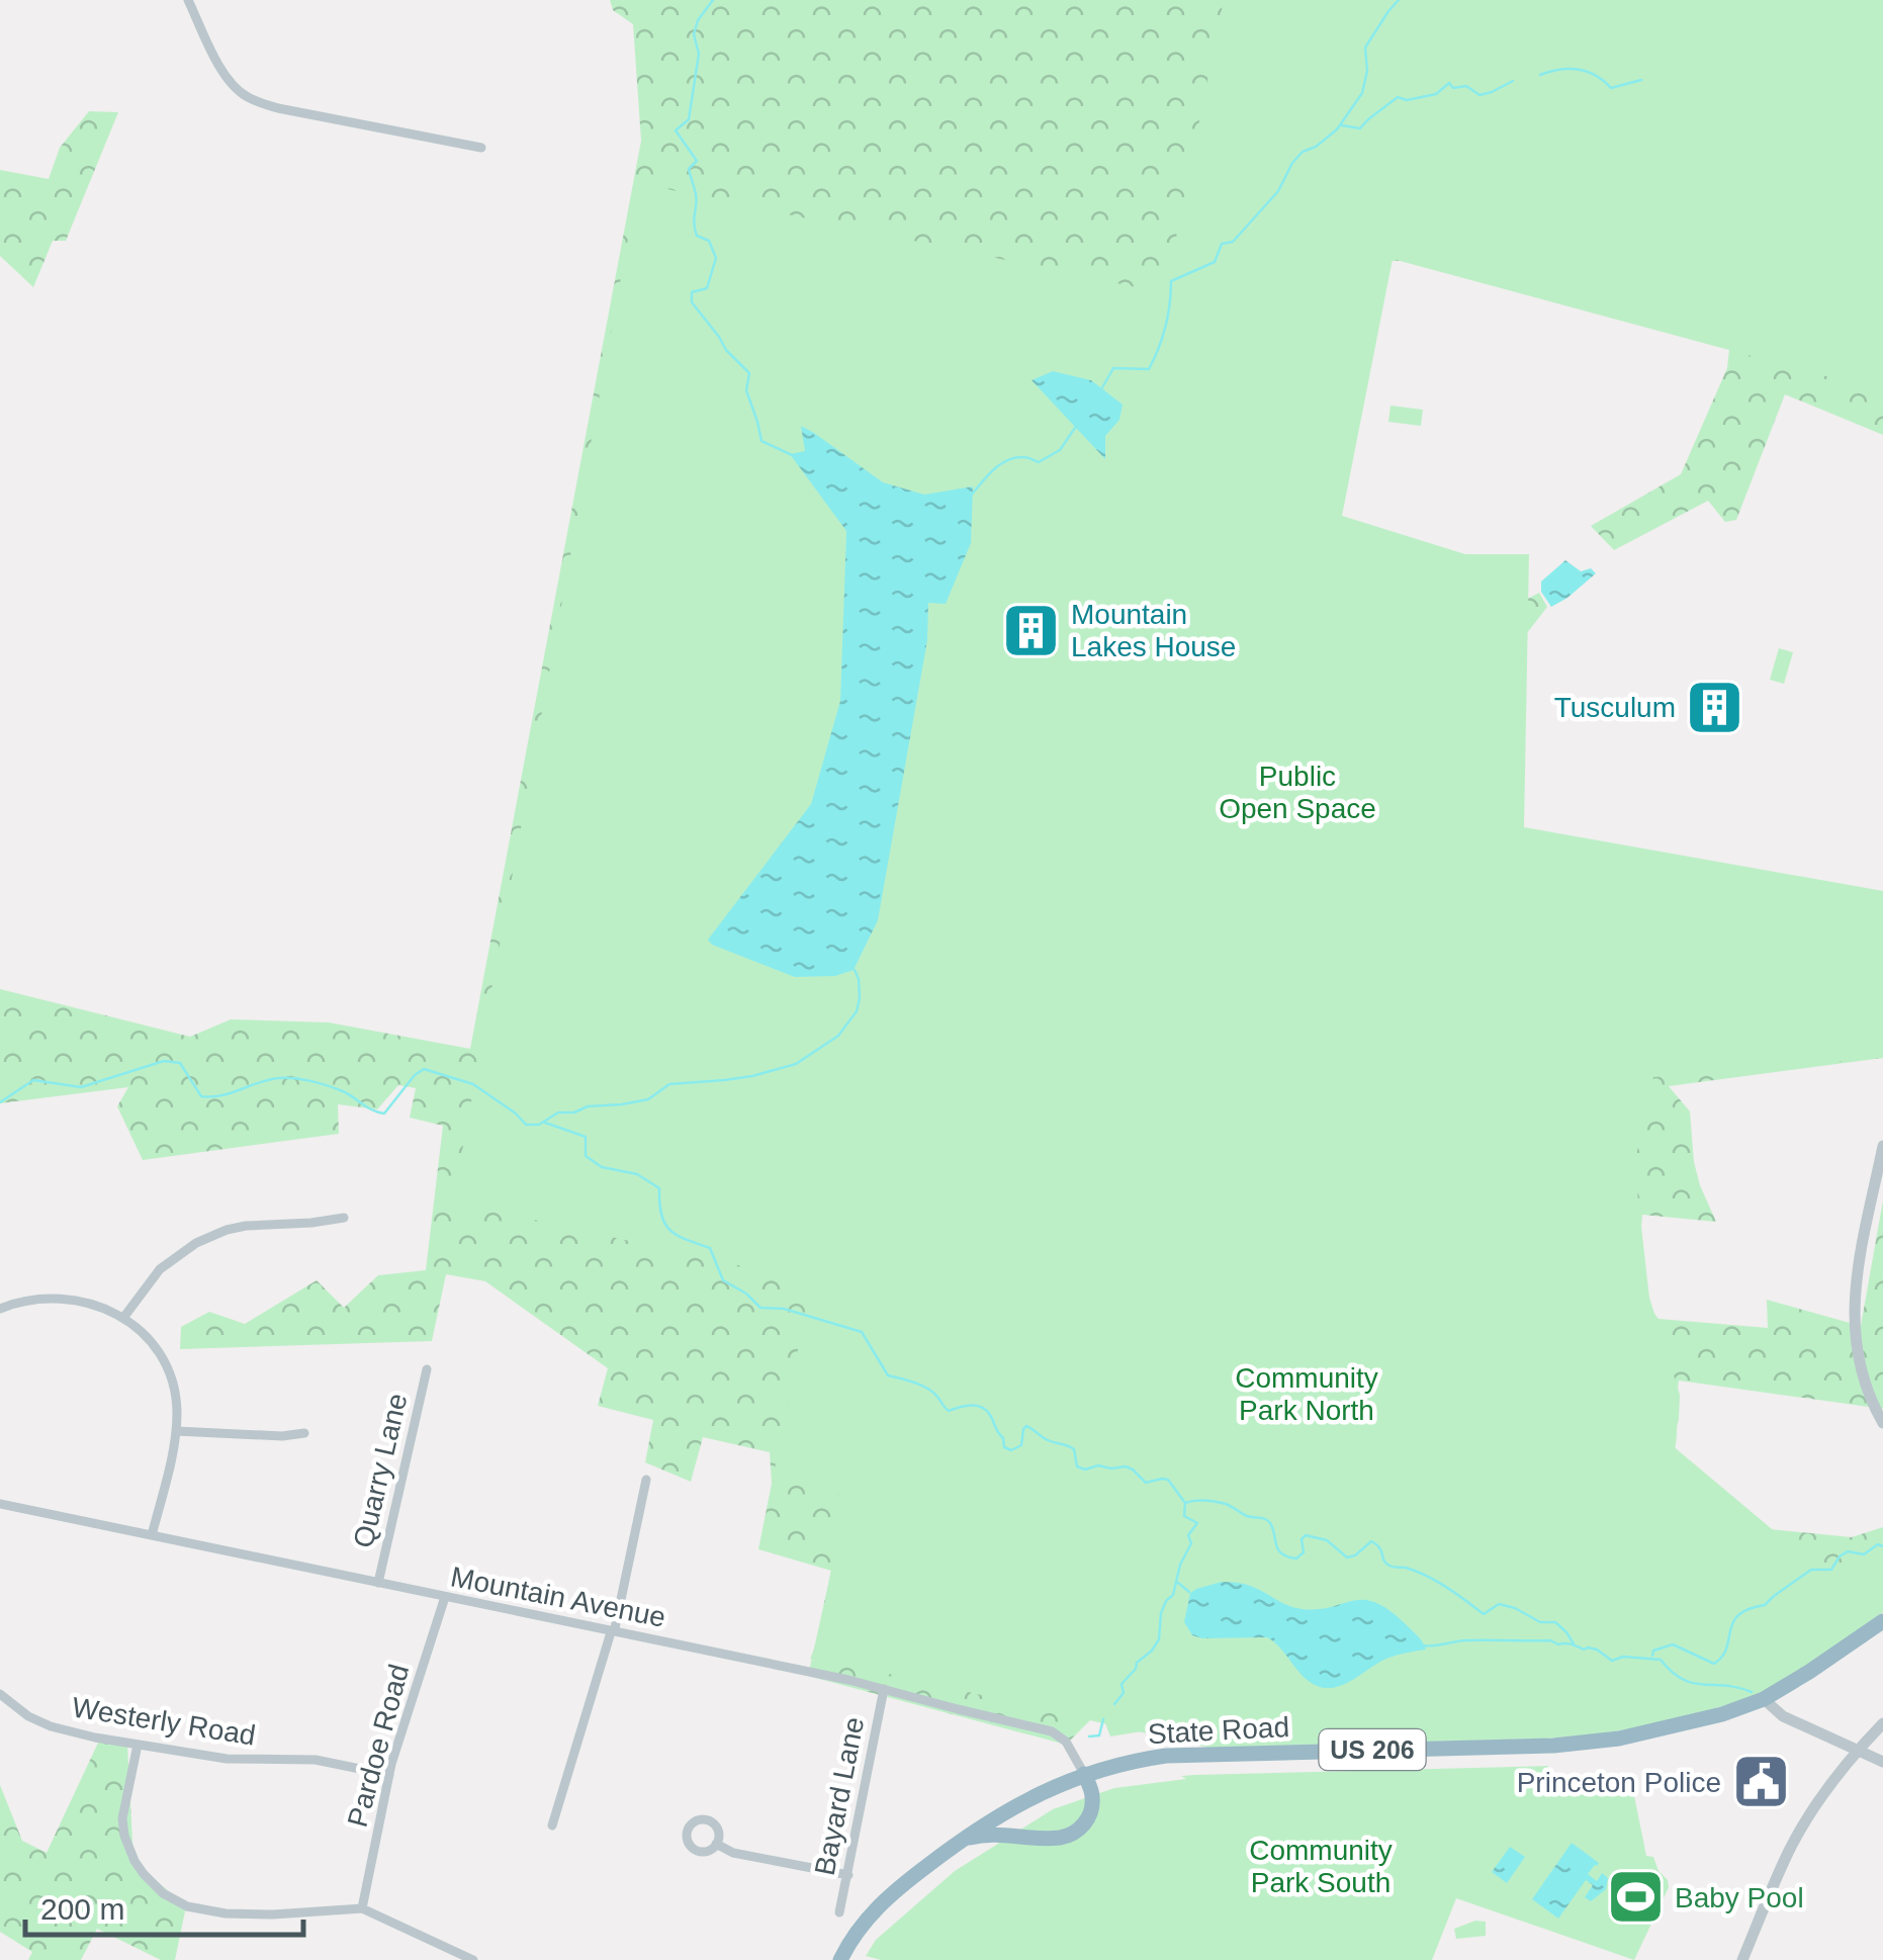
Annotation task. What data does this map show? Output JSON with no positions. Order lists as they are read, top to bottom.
{
  "streets": {
    "highway": ["State Road", "US 206"],
    "street": [
      "Quarry Lane",
      "Mountain Avenue",
      "Westerly Road",
      "Pardoe Road",
      "Bayard Lane"
    ]
  },
  "crossings": [
    ["Quarry Lane", "Mountain Avenue"],
    ["Mountain Avenue", "State Road"],
    ["Mountain Avenue", "Pardoe Road"],
    ["Mountain Avenue", "Bayard Lane"],
    ["Westerly Road", "Pardoe Road"]
  ],
  "parks": ["Public Open Space", "Community Park North", "Community Park South"],
  "places": {
    "building": ["Mountain Lakes House", "Tusculum"],
    "public building": ["Princeton Police"],
    "sports": ["Baby Pool"]
  },
  "scale_bar": "200 m"
}
